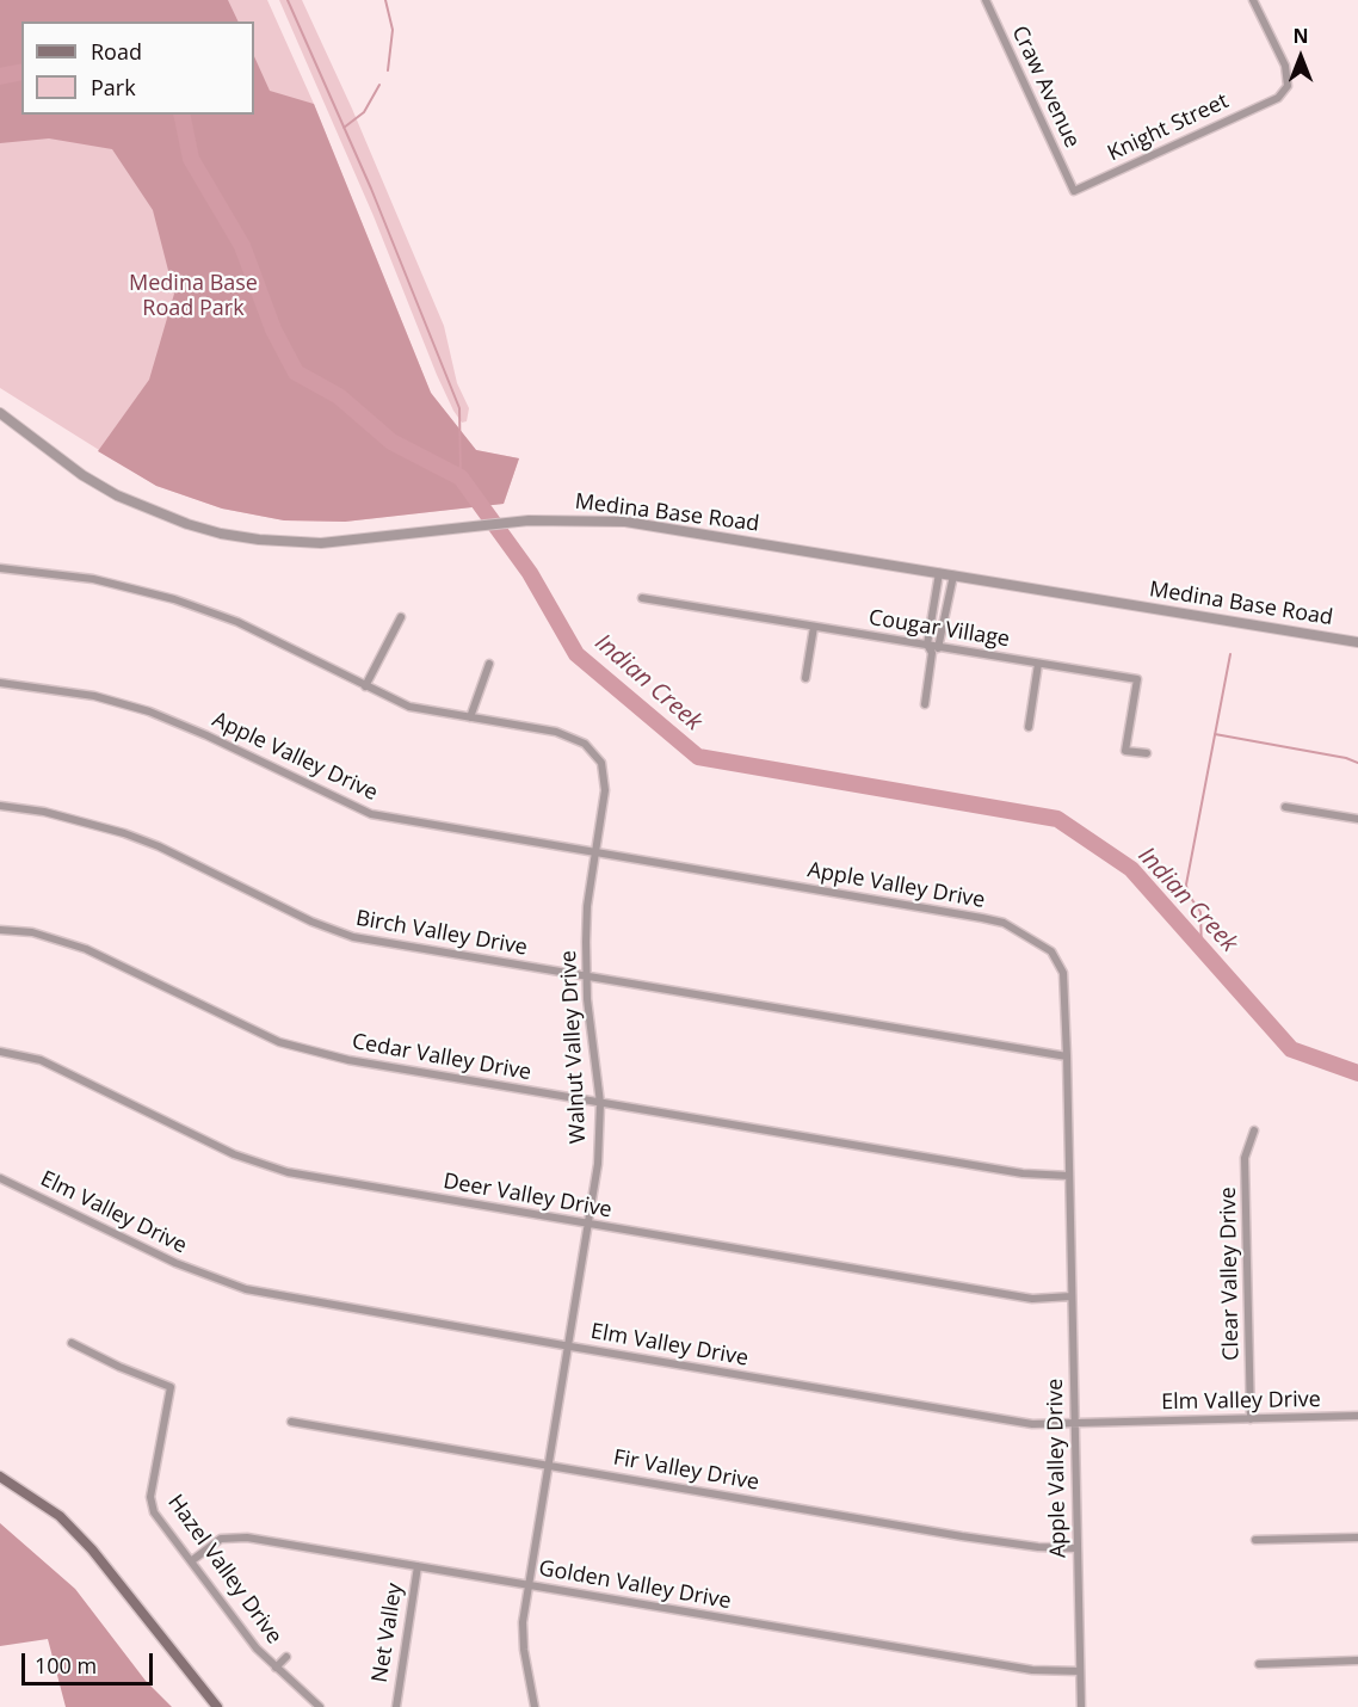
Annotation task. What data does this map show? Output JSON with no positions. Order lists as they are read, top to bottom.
{
  "streets": {
    "street": [
      "Craw Avenue",
      "Knight Street",
      "Medina Base Road",
      "Cougar Village",
      "Apple Valley Drive",
      "Birch Valley Drive",
      "Walnut Valley Drive",
      "Cedar Valley Drive",
      "Deer Valley Drive",
      "Elm Valley Drive",
      "Clear Valley Drive",
      "Fir Valley Drive",
      "Hazel Valley Drive",
      "Golden Valley Drive",
      "Net Valley"
    ]
  },
  "crossings": [
    ["Craw Avenue", "Knight Street"],
    ["Apple Valley Drive", "Birch Valley Drive"],
    ["Apple Valley Drive", "Walnut Valley Drive"],
    ["Apple Valley Drive", "Cedar Valley Drive"],
    ["Apple Valley Drive", "Deer Valley Drive"],
    ["Apple Valley Drive", "Elm Valley Drive"],
    ["Apple Valley Drive", "Fir Valley Drive"],
    ["Apple Valley Drive", "Golden Valley Drive"],
    ["Birch Valley Drive", "Walnut Valley Drive"],
    ["Walnut Valley Drive", "Cedar Valley Drive"],
    ["Walnut Valley Drive", "Deer Valley Drive"],
    ["Walnut Valley Drive", "Elm Valley Drive"],
    ["Walnut Valley Drive", "Fir Valley Drive"],
    ["Walnut Valley Drive", "Golden Valley Drive"],
    ["Elm Valley Drive", "Clear Valley Drive"],
    ["Hazel Valley Drive", "Golden Valley Drive"],
    ["Golden Valley Drive", "Net Valley"]
  ],
  "water": ["Indian Creek"],
  "parks": ["Medina Base Road Park"],
  "legend": ["Road", "Park"],
  "scale_bar": "100 m",
  "north": "top"
}
